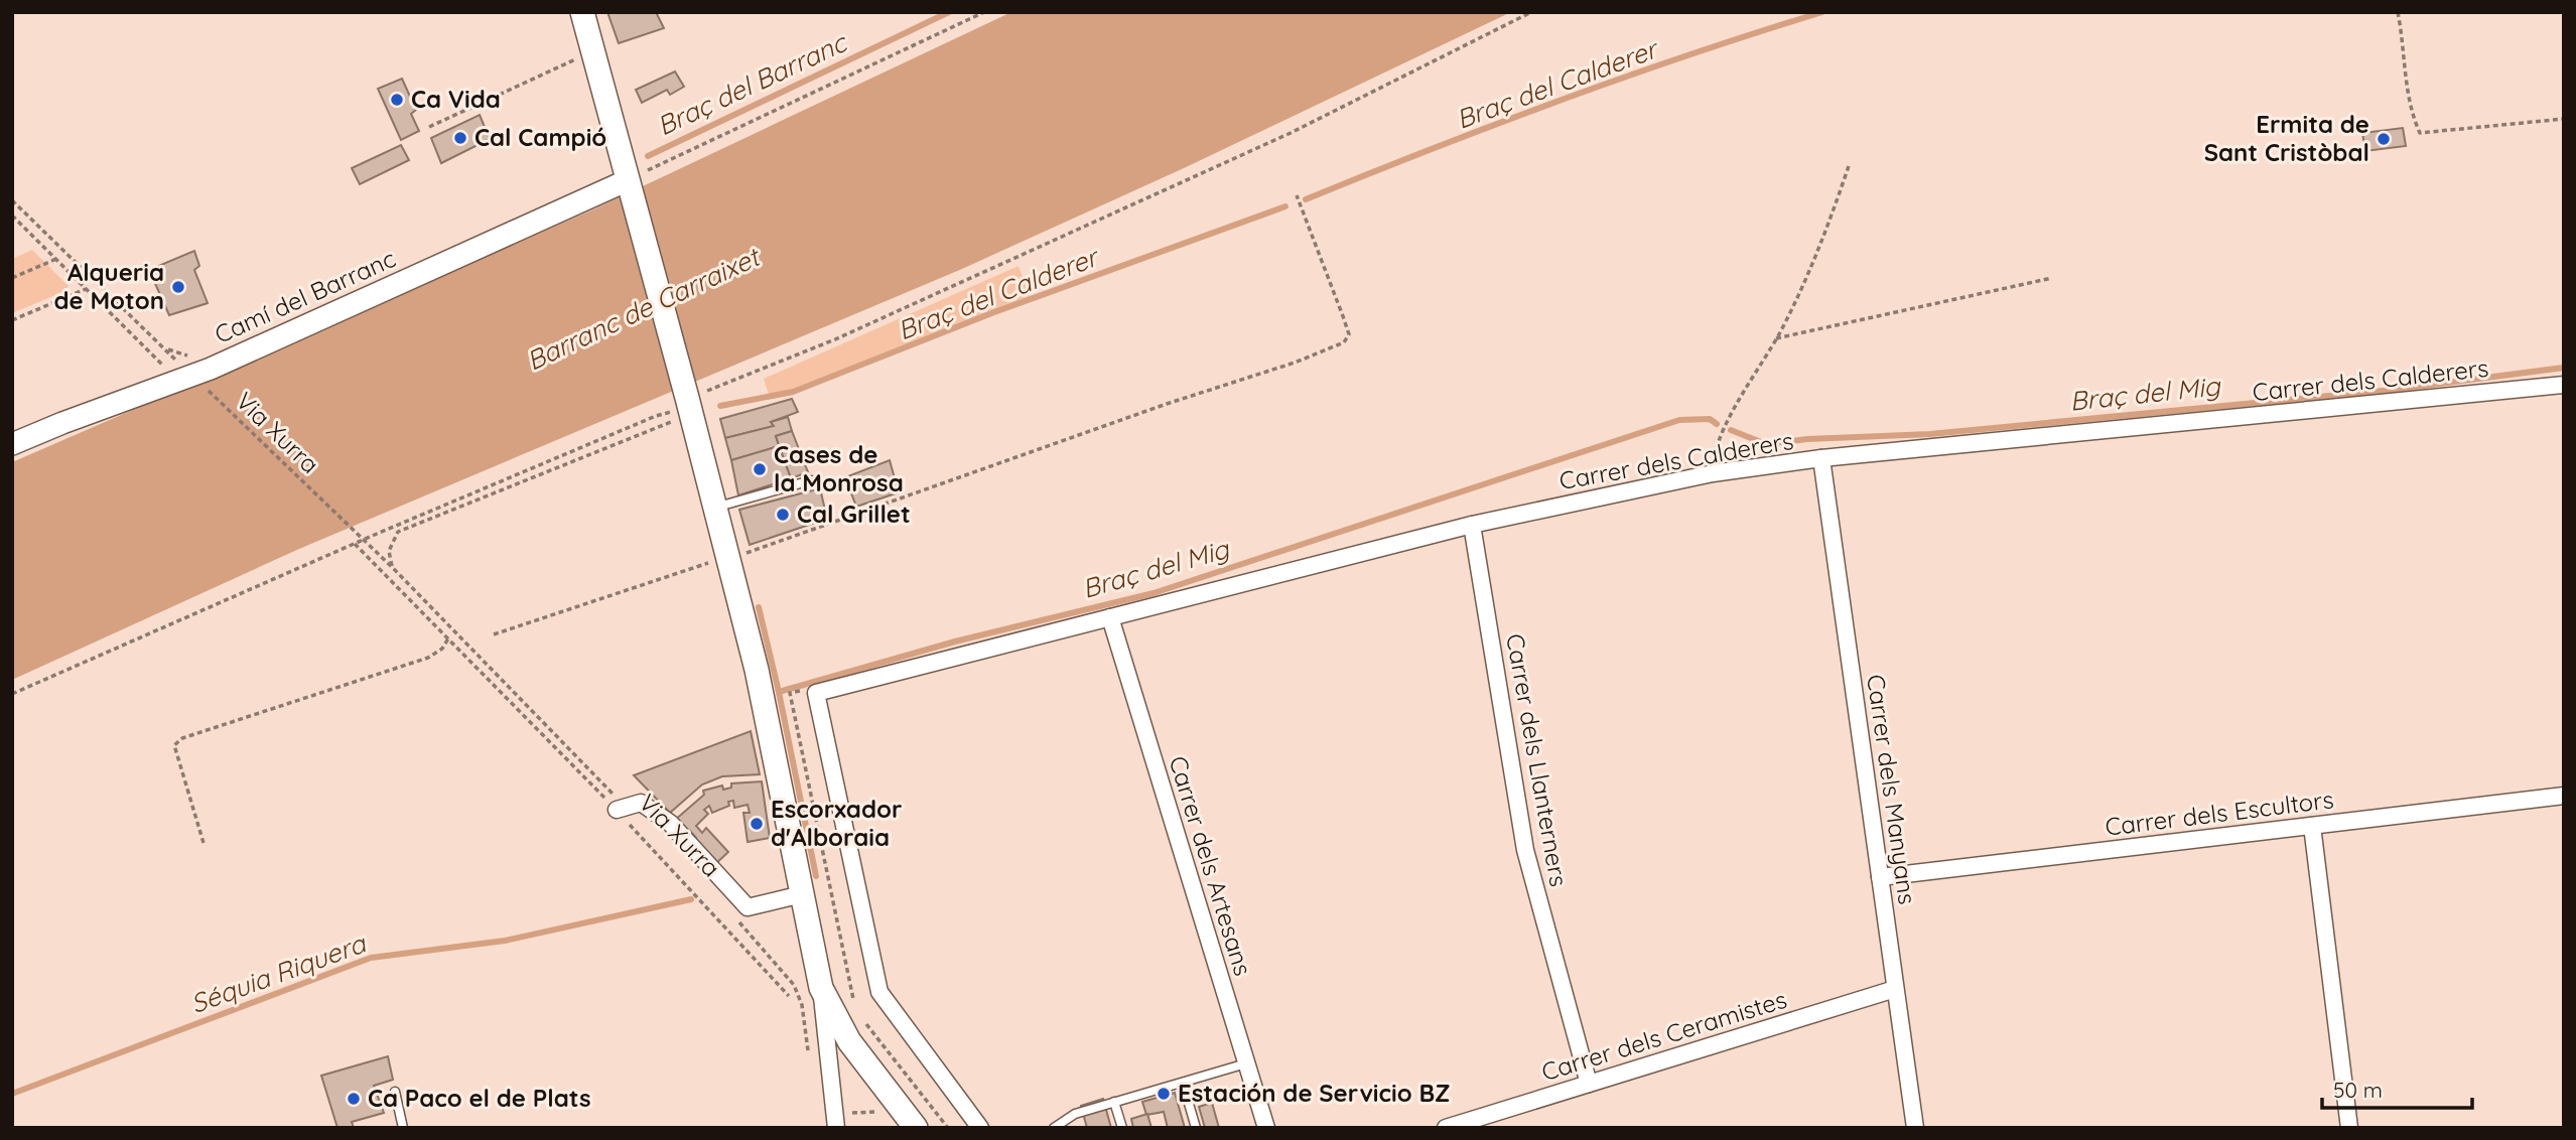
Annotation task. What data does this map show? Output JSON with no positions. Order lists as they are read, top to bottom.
{
  "streets": {
    "street": [
      "Camí del Barranc",
      "Carrer dels Calderers",
      "Carrer dels Llanterners",
      "Carrer dels Manyans",
      "Carrer dels Escultors",
      "Carrer dels Artesans",
      "Carrer dels Ceramistes"
    ],
    "path": ["Via Xurra"]
  },
  "crossings": [
    ["Carrer dels Calderers", "Carrer dels Llanterners"],
    ["Carrer dels Calderers", "Carrer dels Manyans"],
    ["Carrer dels Calderers", "Carrer dels Artesans"],
    ["Carrer dels Llanterners", "Carrer dels Ceramistes"],
    ["Carrer dels Manyans", "Carrer dels Escultors"],
    ["Carrer dels Manyans", "Carrer dels Ceramistes"]
  ],
  "water": [
    "Braç del Barranc",
    "Braç del Calderer",
    "Barranc de Carraixet",
    "Braç del Mig",
    "Séquia Riquera"
  ],
  "places": [
    "Ca Vida",
    "Cal Campió",
    "Ermita de Sant Cristòbal",
    "Alqueria de Moton",
    "Cases de la Monrosa",
    "Cal Grillet",
    "Escorxador d'Alboraia",
    "Estación de Servicio BZ",
    "Ca Paco el de Plats"
  ],
  "scale_bar": "50 m"
}
